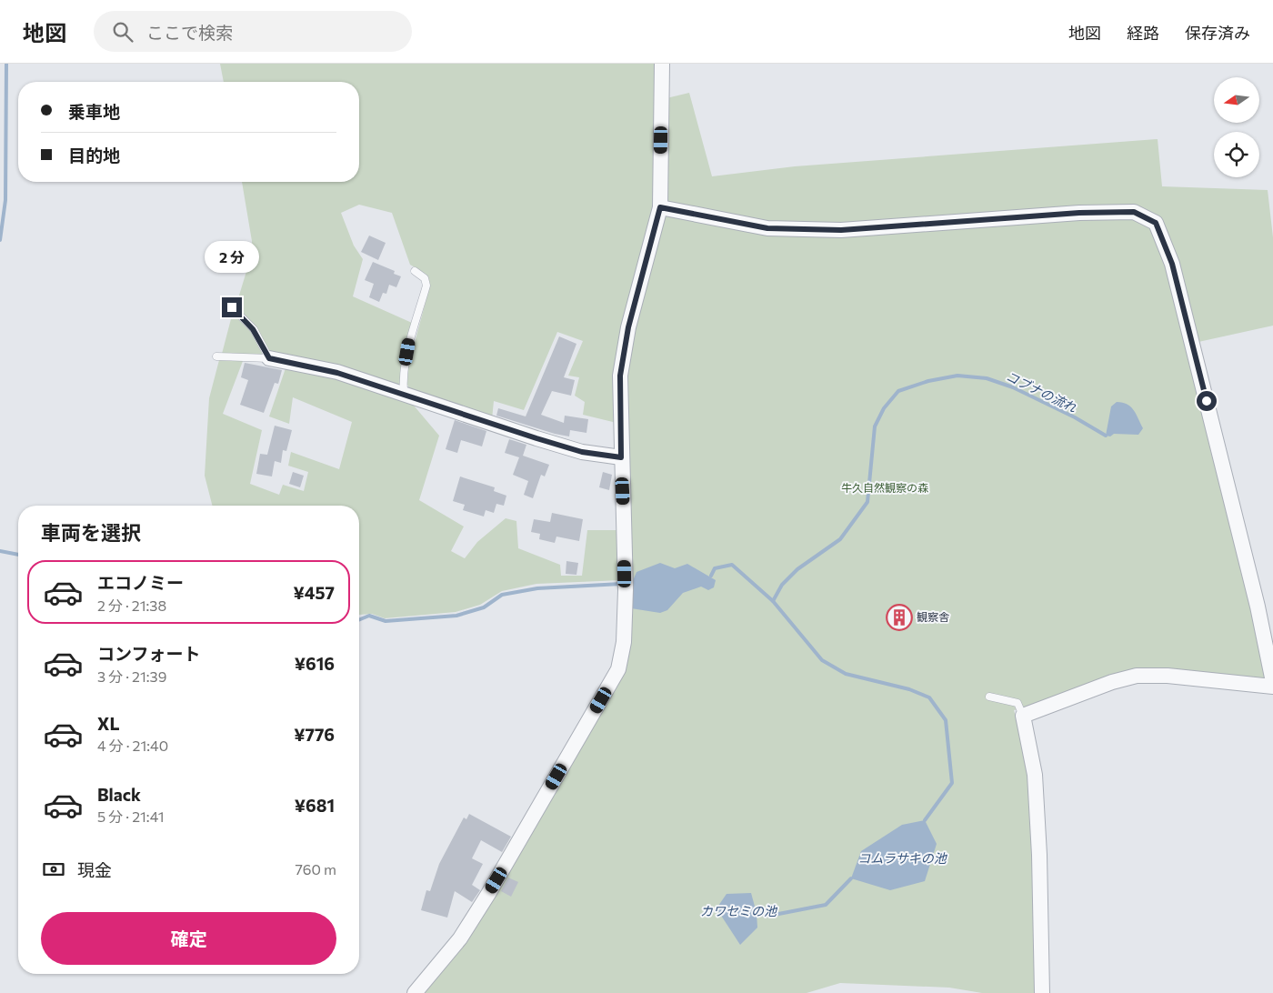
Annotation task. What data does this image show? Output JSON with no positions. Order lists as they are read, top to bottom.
{
  "water": ["コブナの流れ", "コムラサキの池", "カワセミの池"],
  "parks": ["牛久自然観察の森"],
  "places": {
    "building": ["観察舎"]
  },
  "north": "left",
  "page": {
    "header": "地図",
    "search": "ここで検索",
    "nav": ["地図", "経路", "保存済み"],
    "banner": ["乗車地", "目的地"],
    "bubble": "2 分",
    "heading": "車両を選択",
    "list": [
      {
        "name": "エコノミー",
        "note": "2 分 · 21:38",
        "value": "¥457"
      },
      {
        "name": "コンフォート",
        "note": "3 分 · 21:39",
        "value": "¥616"
      },
      {
        "name": "XL",
        "note": "4 分 · 21:40",
        "value": "¥776"
      },
      {
        "name": "Black",
        "note": "5 分 · 21:41",
        "value": "¥681"
      }
    ],
    "pay": ["現金", "760 m"],
    "buttons": "確定"
  }
}
